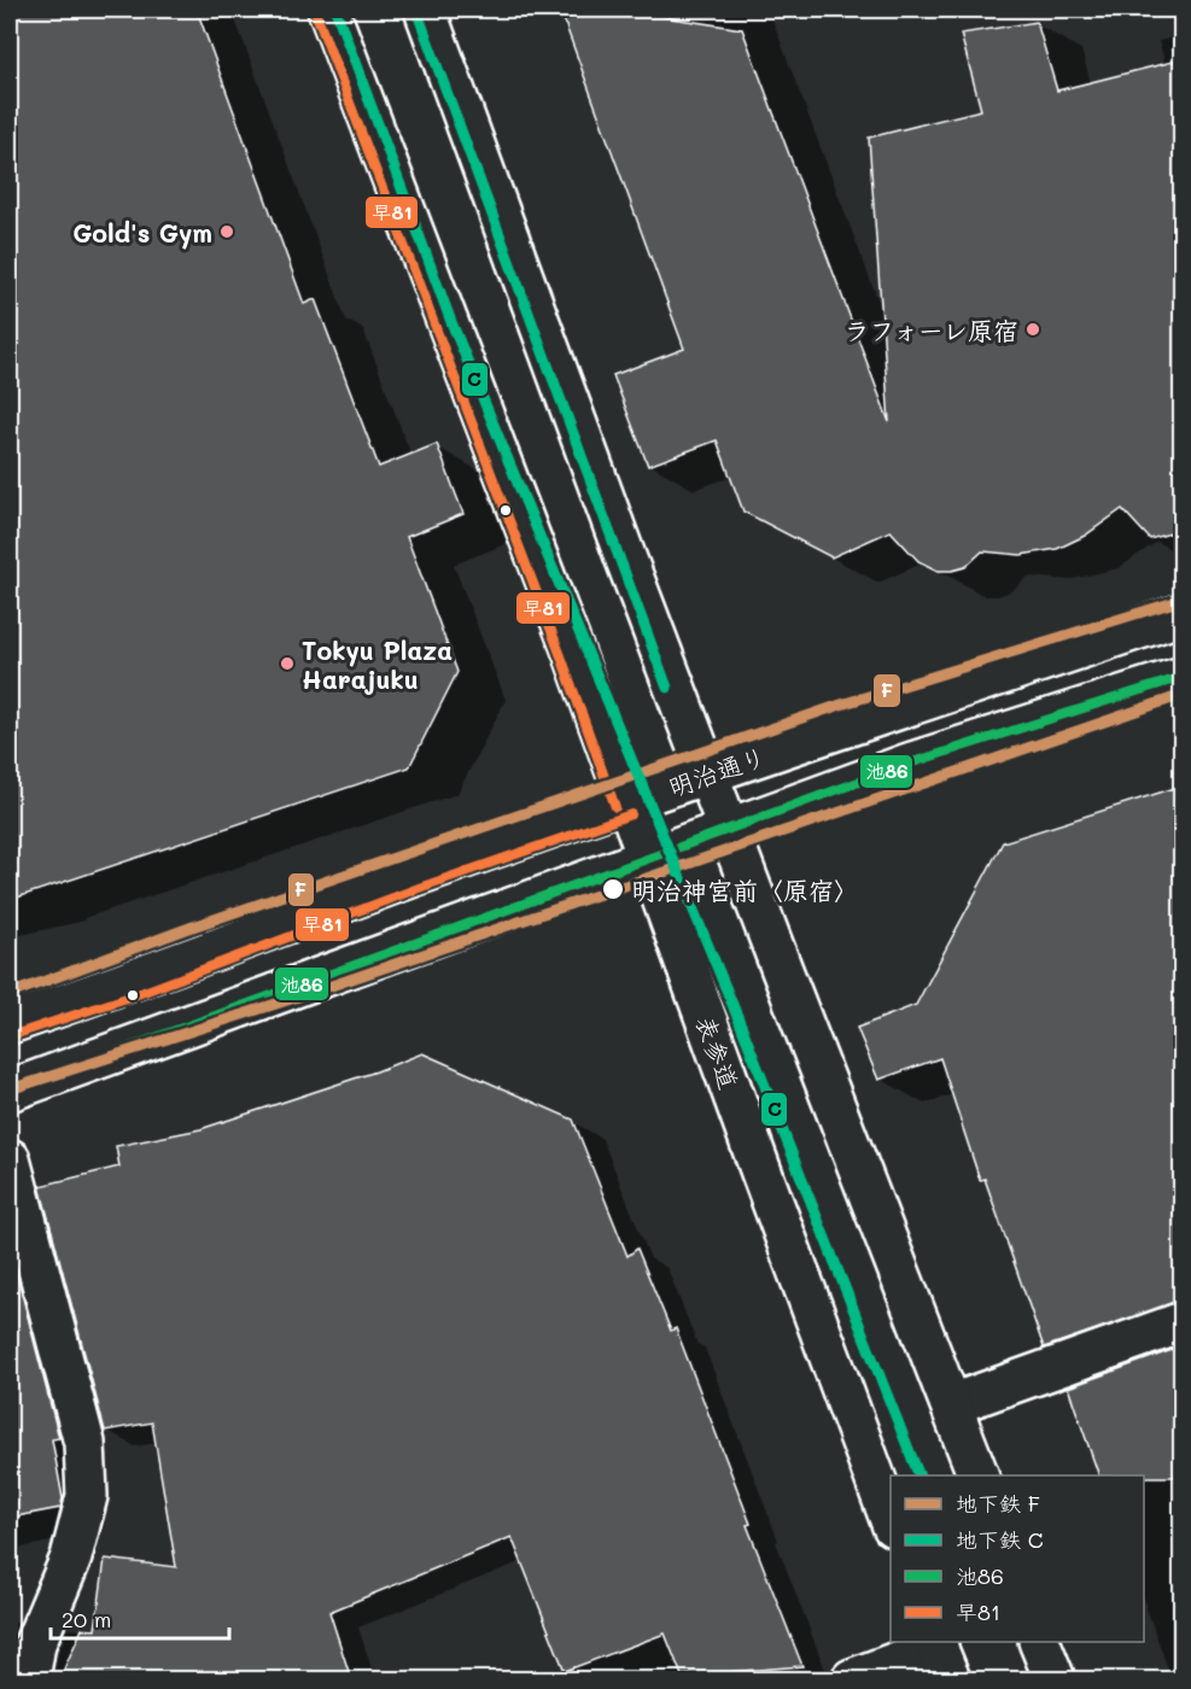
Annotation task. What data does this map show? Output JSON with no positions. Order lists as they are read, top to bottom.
{
  "streets": {
    "main road": ["明治通り", "表参道"]
  },
  "crossings": [
    ["明治通り", "表参道"]
  ],
  "places": [
    "Gold's Gym",
    "ラフォーレ原宿",
    "Tokyu Plaza Harajuku",
    "明治神宮前〈原宿〉"
  ],
  "lines": [
    "metro line C",
    "transit line 早81",
    "metro line F",
    "transit line 池86"
  ],
  "legend": [
    "地下鉄 F",
    "地下鉄 C",
    "池86",
    "早81"
  ],
  "scale_bar": "20 m"
}
